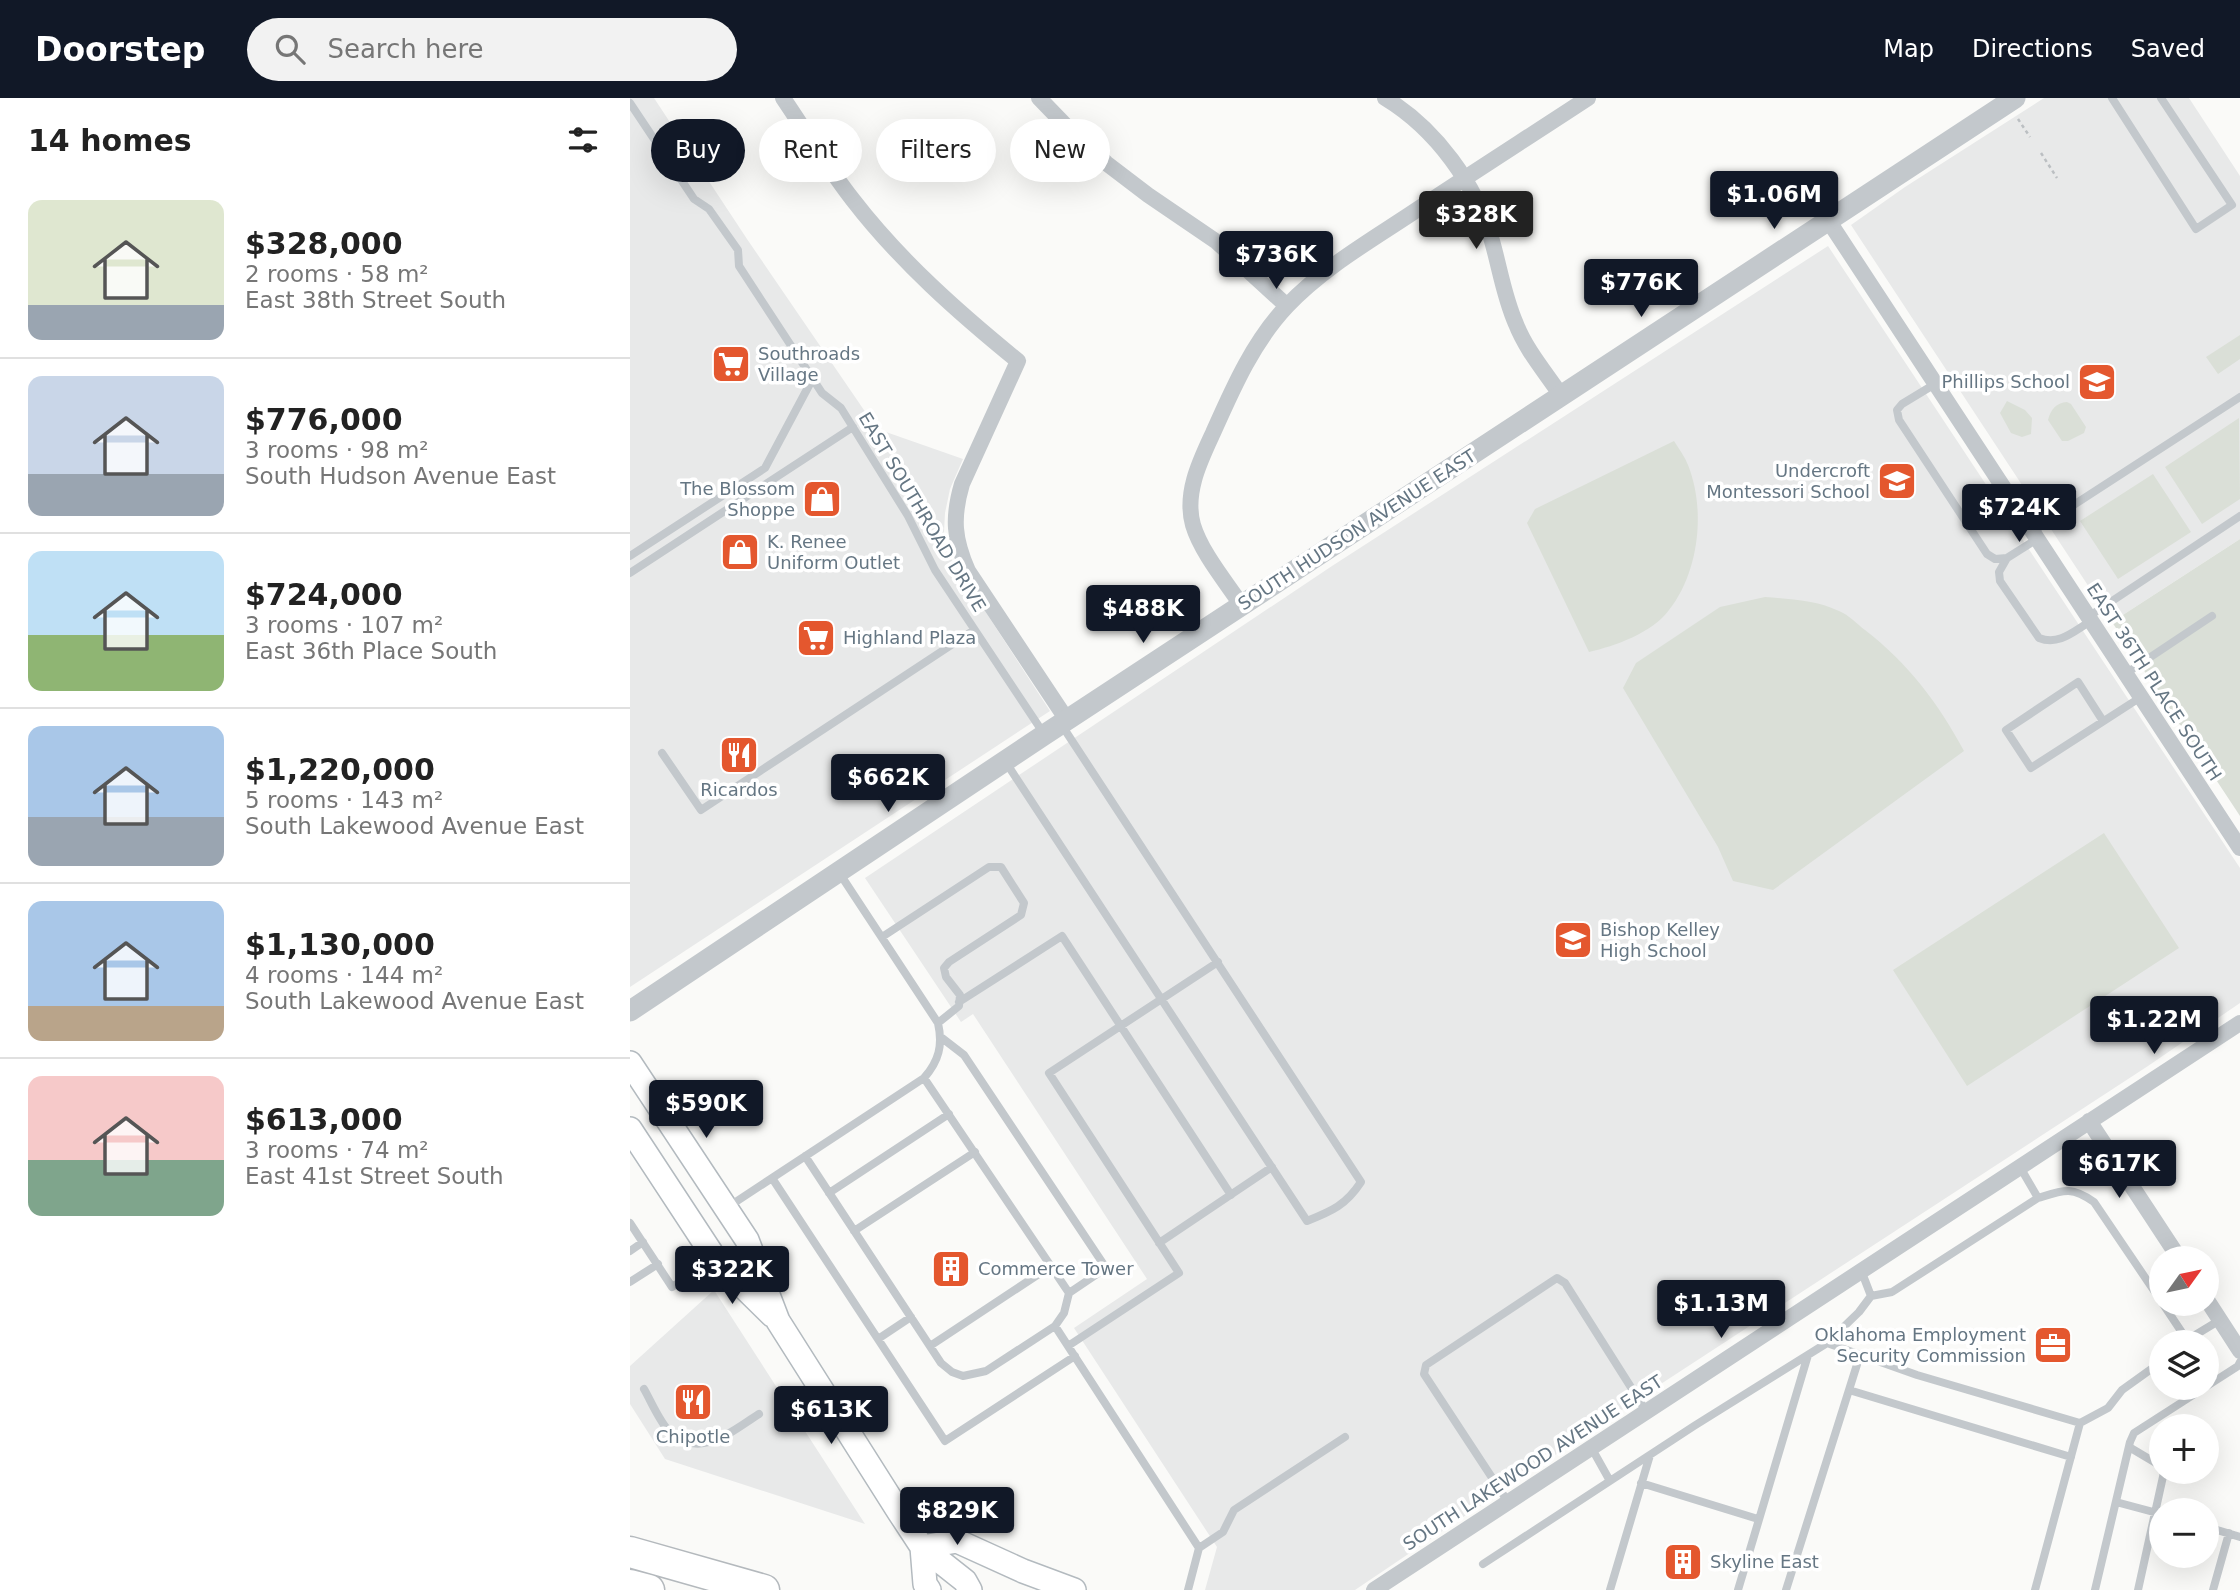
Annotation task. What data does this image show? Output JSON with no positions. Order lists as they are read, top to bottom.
{
  "streets": {
    "street": ["SOUTH HUDSON AVENUE EAST", "EAST 36TH PLACE SOUTH", "SOUTH LAKEWOOD AVENUE EAST"],
    "lane": ["EAST SOUTHROAD DRIVE"]
  },
  "crossings": [
    ["EAST SOUTHROAD DRIVE", "SOUTH HUDSON AVENUE EAST"],
    ["SOUTH HUDSON AVENUE EAST", "EAST 36TH PLACE SOUTH"]
  ],
  "places": {
    "supermarket": ["Southroads Village", "Highland Plaza"],
    "school or university": ["Phillips School", "Undercroft Montessori School", "Bishop Kelley High School"],
    "shop": ["The Blossom Shoppe", "K. Renee Uniform Outlet"],
    "restaurant": ["Ricardos", "Chipotle"],
    "building": ["Commerce Tower", "Skyline East"],
    "office": ["Oklahoma Employment Security Commission"]
  },
  "north": "top right",
  "page": {
    "header": "Doorstep",
    "search": "Search here",
    "nav": ["Map", "Directions", "Saved"],
    "heading": "14 homes",
    "chip": [
      "Buy",
      "Rent",
      "Filters",
      "New"
    ],
    "price": [
      "$1.06M",
      "$328K",
      "$736K",
      "$776K",
      "$724K",
      "$488K",
      "$662K",
      "$1.22M",
      "$590K",
      "$617K",
      "$322K",
      "$1.13M",
      "$613K",
      "$829K"
    ],
    "list": [
      {
        "name": "$328,000",
        "note": "2 rooms · 58 m² · East 38th Street South"
      },
      {
        "name": "$776,000",
        "note": "3 rooms · 98 m² · South Hudson Avenue East"
      },
      {
        "name": "$724,000",
        "note": "3 rooms · 107 m² · East 36th Place South"
      },
      {
        "name": "$1,220,000",
        "note": "5 rooms · 143 m² · South Lakewood Avenue East"
      },
      {
        "name": "$1,130,000",
        "note": "4 rooms · 144 m² · South Lakewood Avenue East"
      },
      {
        "name": "$613,000",
        "note": "3 rooms · 74 m² · East 41st Street South"
      }
    ],
    "map_buttons": ["+", "−"]
  }
}
